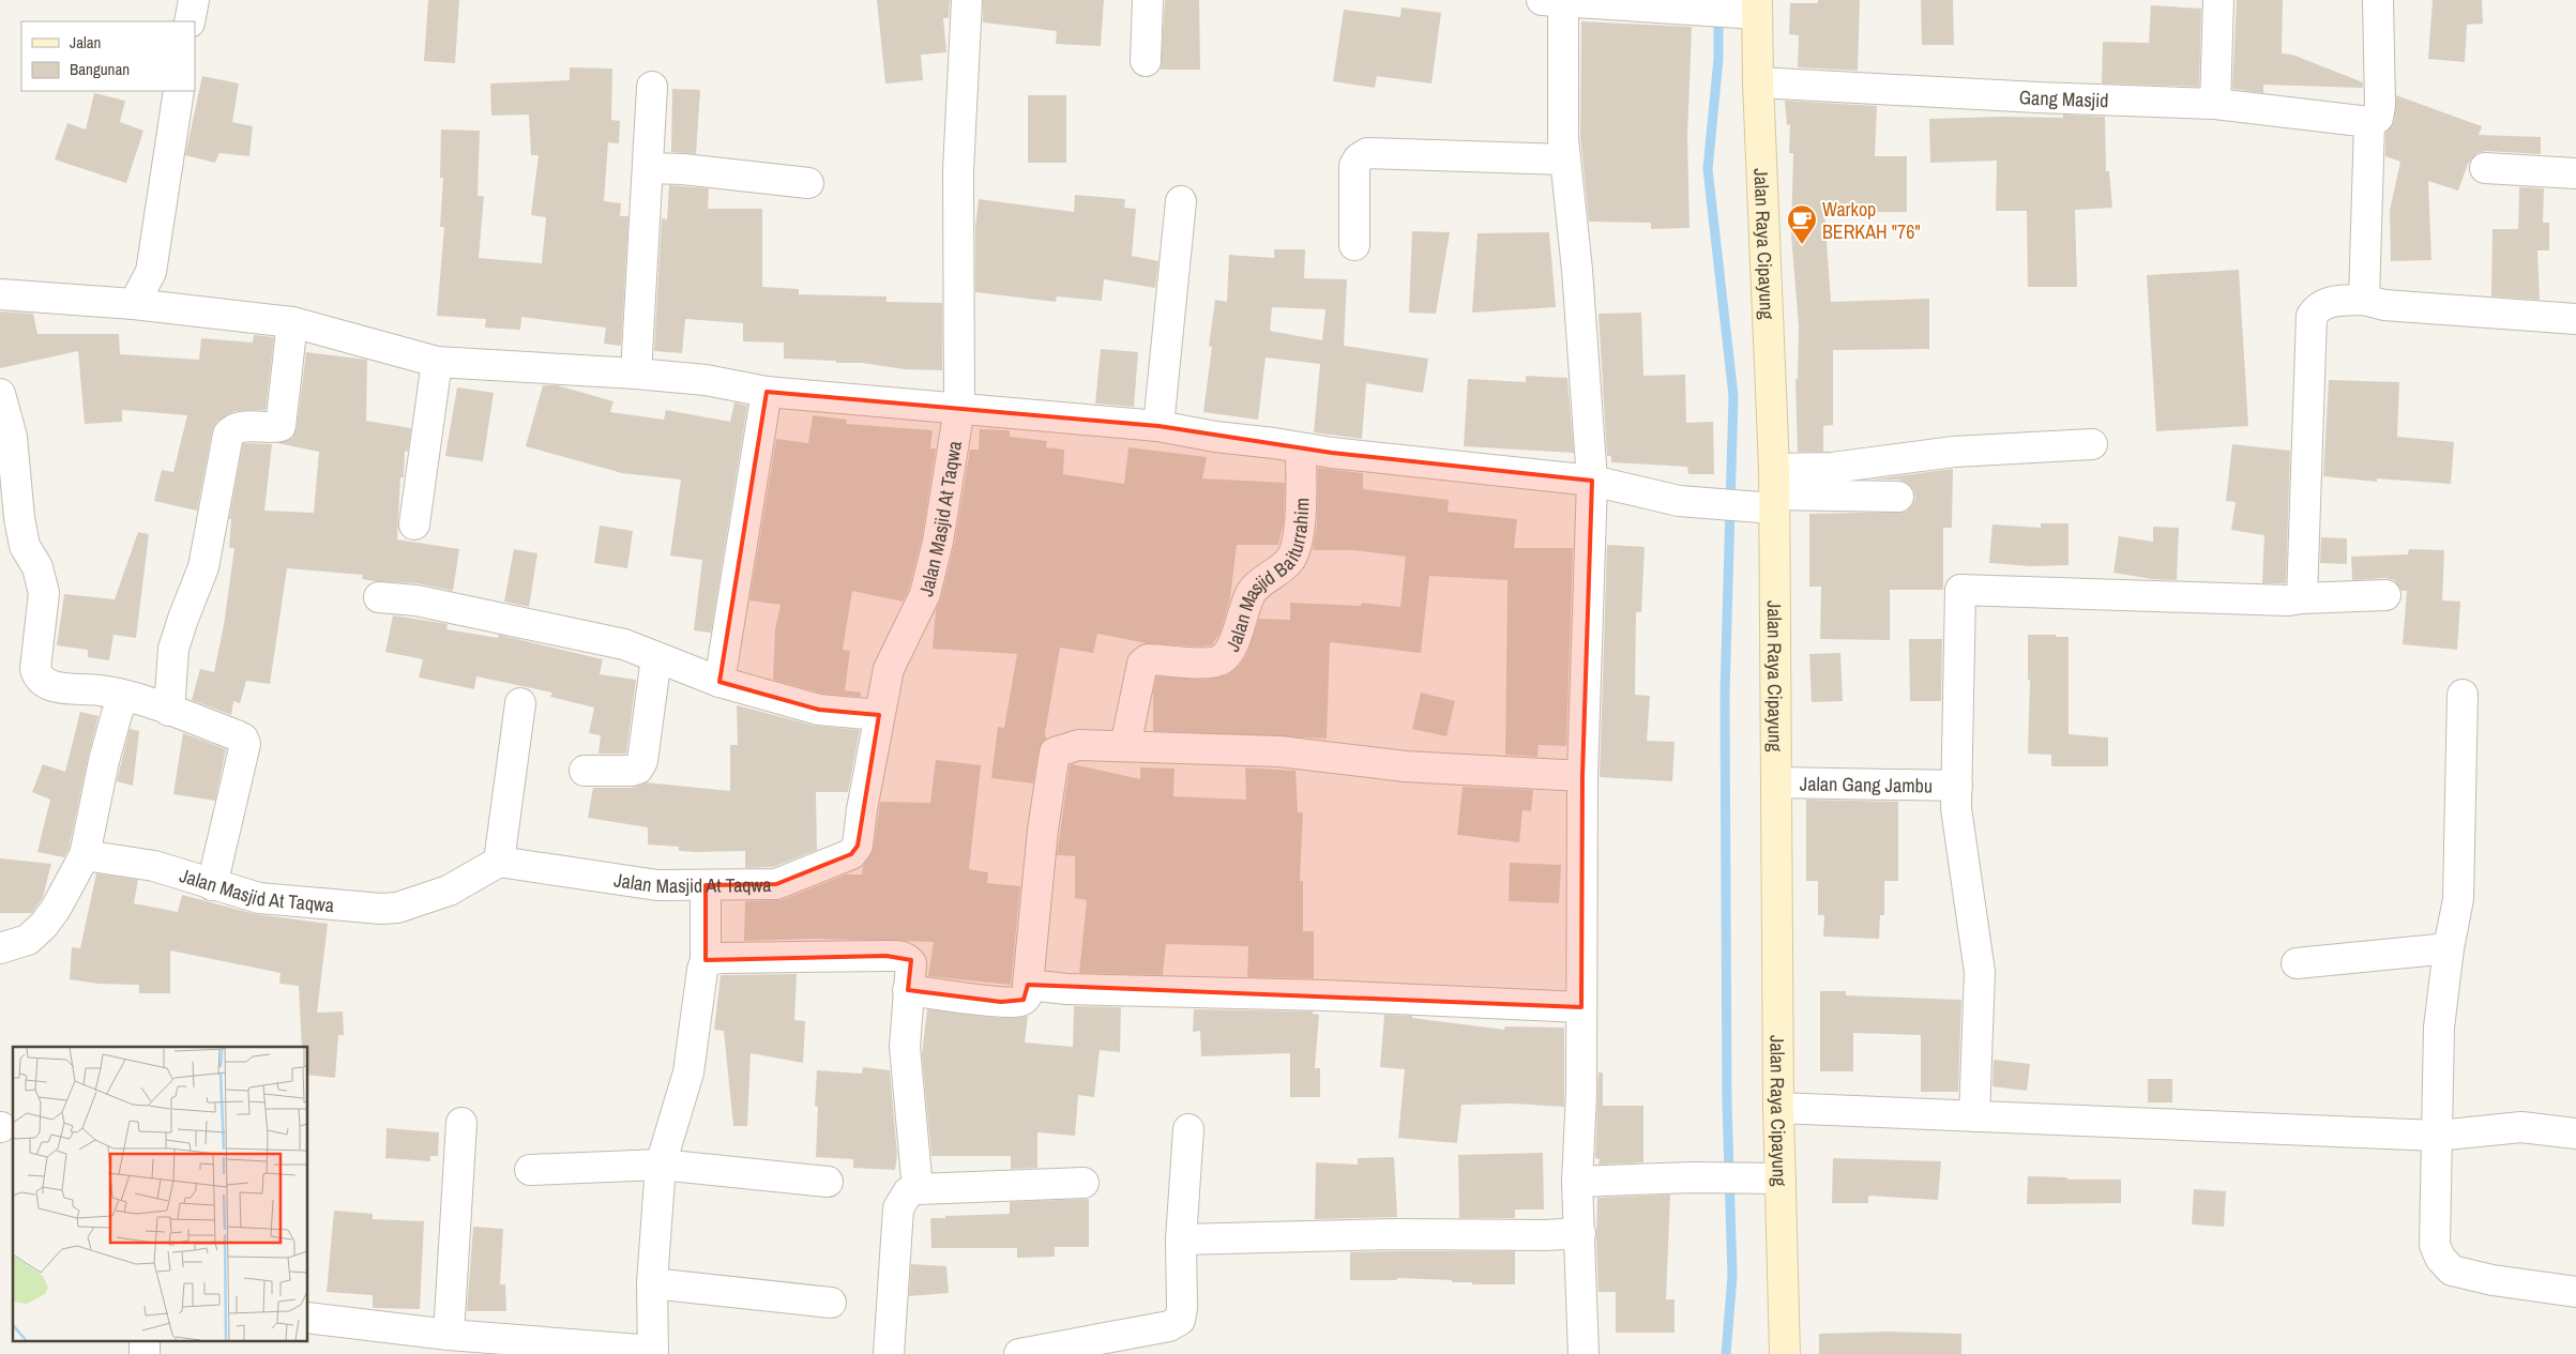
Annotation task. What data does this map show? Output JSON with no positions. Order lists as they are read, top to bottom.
{
  "streets": {
    "main road": ["Jalan Raya Cipayung"],
    "street": [
      "Gang Masjid",
      "Jalan Masjid At Taqwa",
      "Jalan Masjid Baiturrahim",
      "Jalan Gang Jambu"
    ]
  },
  "crossings": [
    ["Gang Masjid", "Jalan Raya Cipayung"],
    ["Jalan Raya Cipayung", "Jalan Gang Jambu"]
  ],
  "places": {
    "cafe": ["Warkop BERKAH \"76\""]
  },
  "legend": ["Jalan", "Bangunan"]
}
